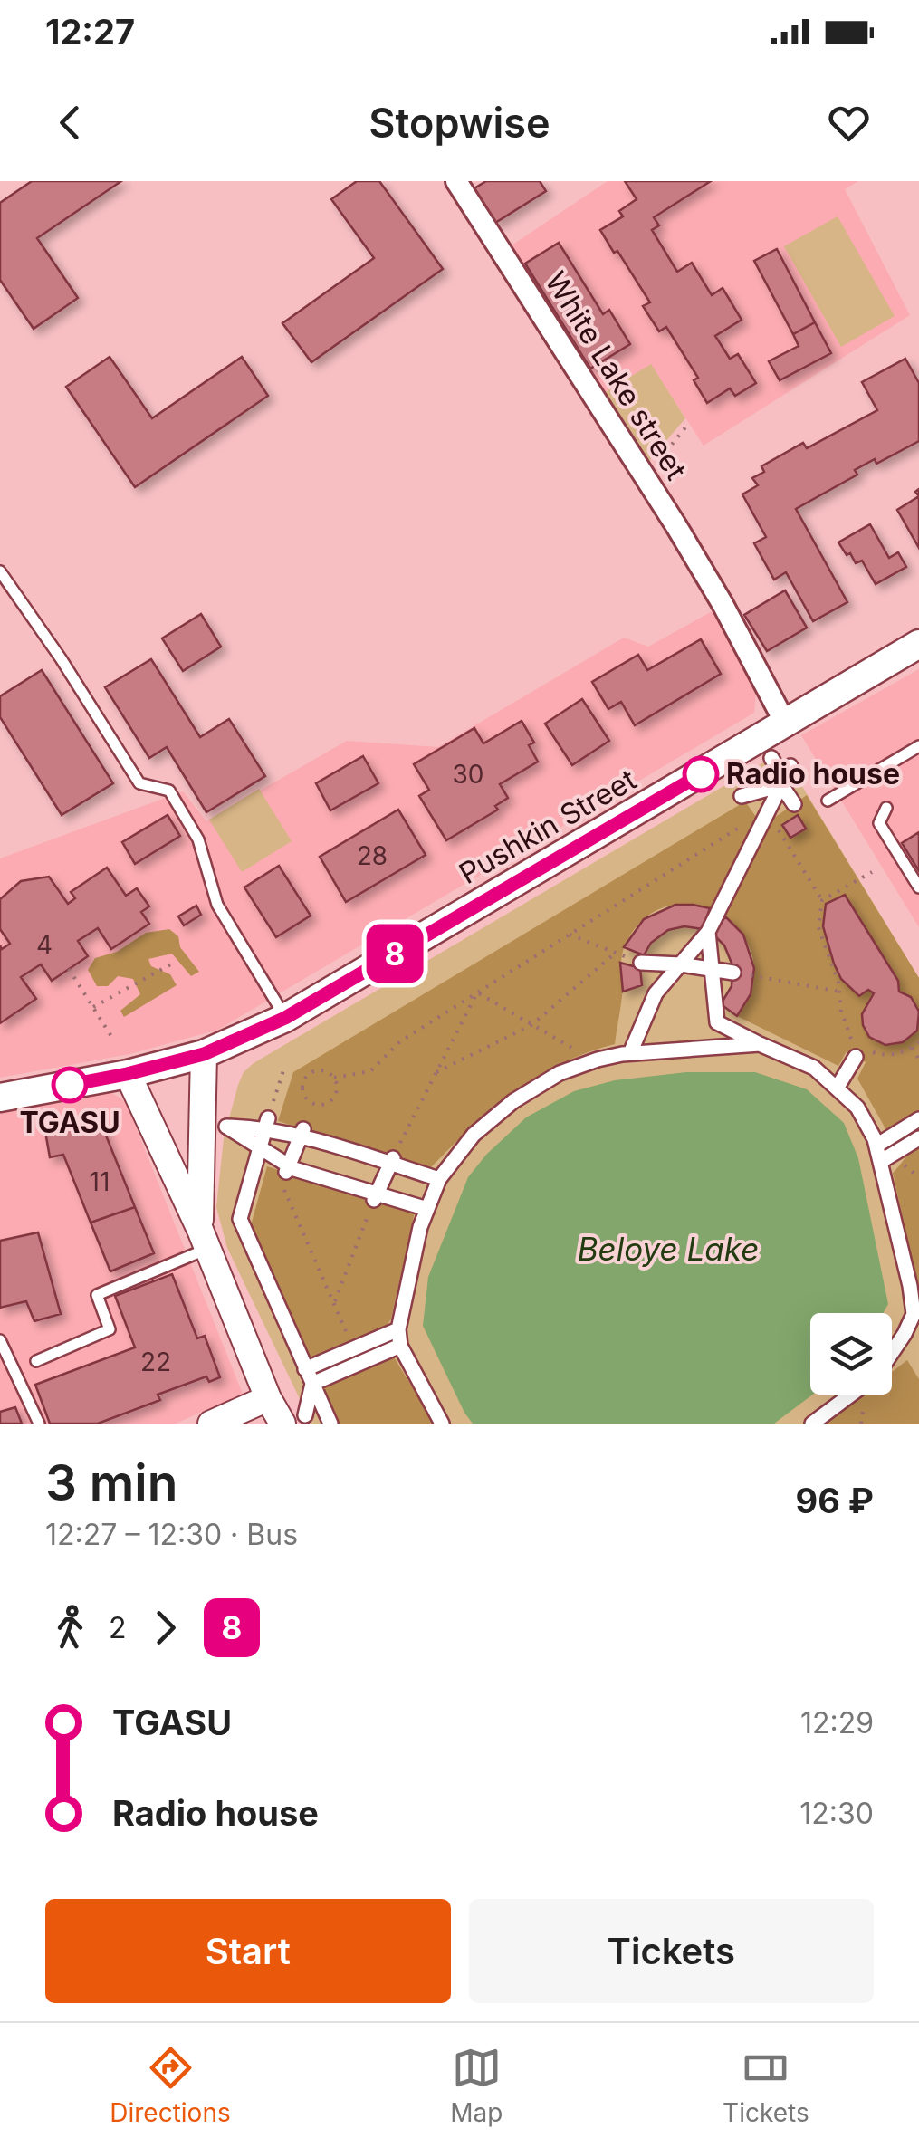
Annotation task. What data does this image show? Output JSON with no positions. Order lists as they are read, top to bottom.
{
  "streets": {
    "main road": ["Pushkin Street"],
    "street": ["White Lake street"]
  },
  "crossings": [
    ["White Lake street", "Pushkin Street"]
  ],
  "water": ["Beloye Lake"],
  "places": ["Radio house", "TGASU"],
  "lines": ["bus line 8"],
  "house_numbers": [
    "30",
    "28",
    "4",
    "11",
    "22"
  ],
  "page": {
    "status": "12:27",
    "header": "Stopwise",
    "on_map": "8",
    "heading": ["3 min", "12:27 – 12:30 · Bus", "96 ₽"],
    "legs": ["2", "8"],
    "list": [
      {
        "name": "TGASU",
        "value": "12:29"
      },
      {
        "name": "Radio house",
        "value": "12:30"
      }
    ],
    "buttons": ["Start", "Tickets"],
    "tabs": ["Directions", "Map", "Tickets"]
  }
}
